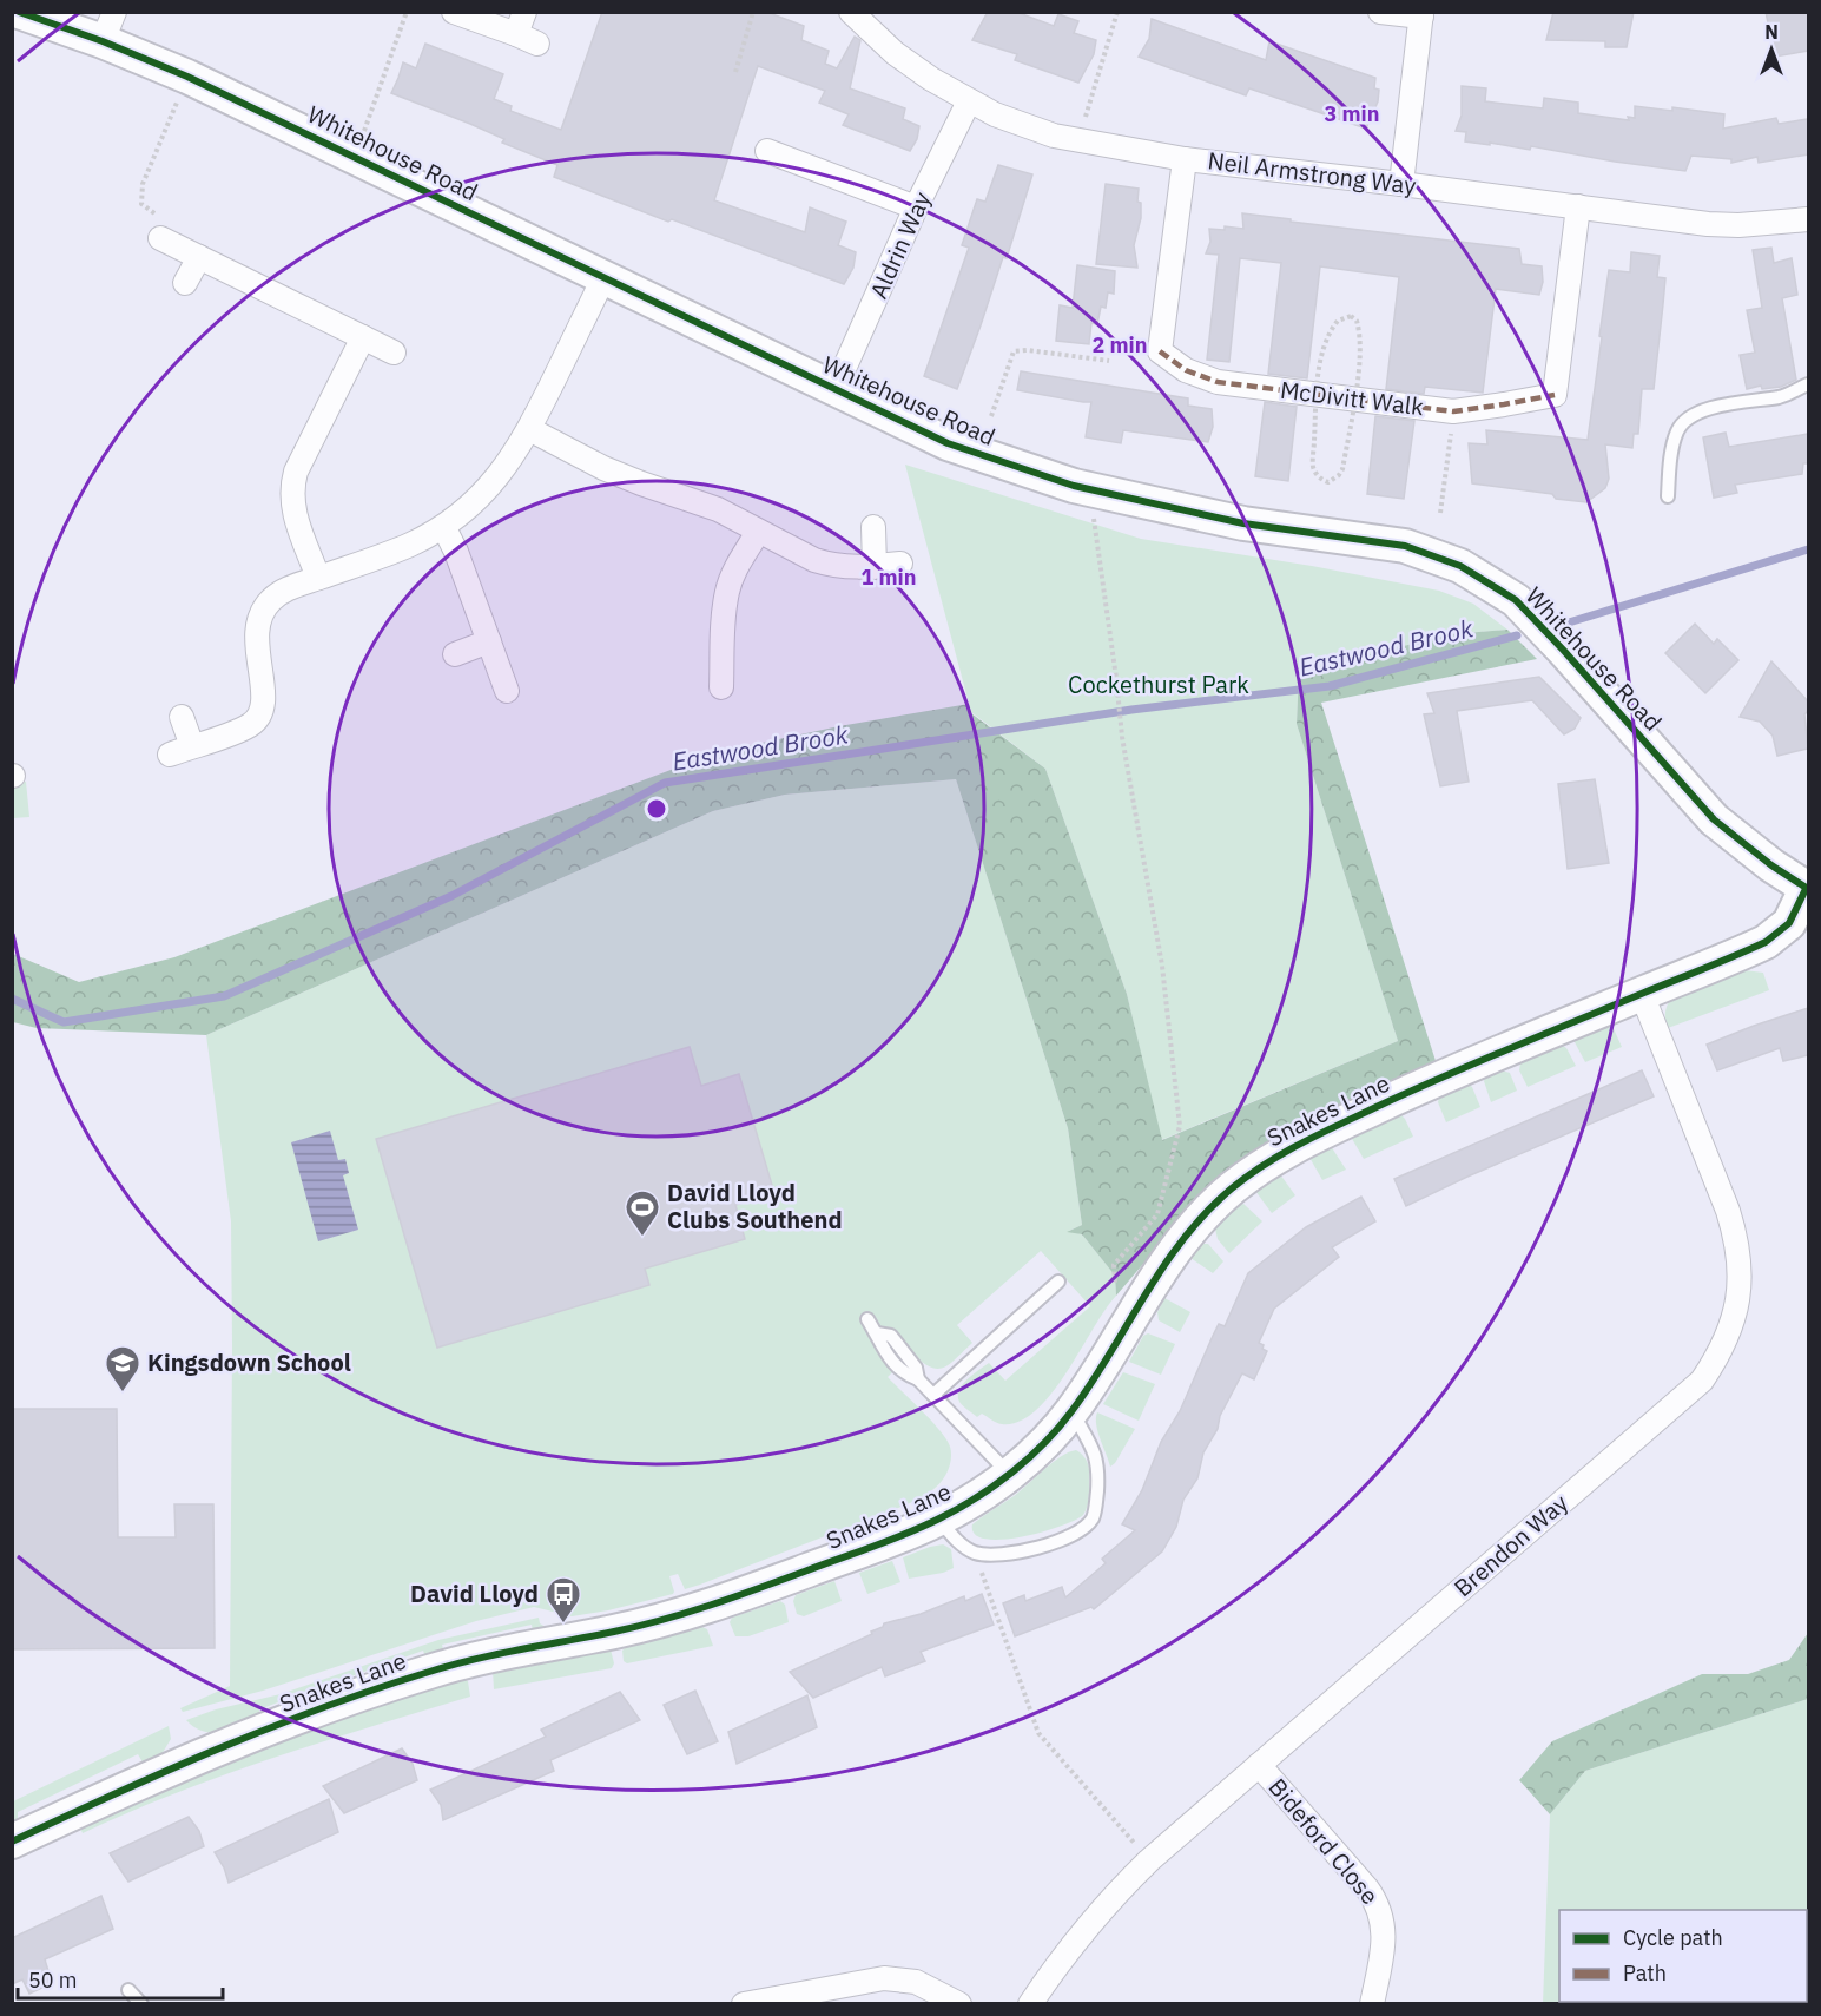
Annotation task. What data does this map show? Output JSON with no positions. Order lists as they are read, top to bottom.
{
  "streets": {
    "street": [
      "Whitehouse Road",
      "Neil Armstrong Way",
      "Aldrin Way",
      "McDivitt Walk",
      "Snakes Lane",
      "Brendon Way",
      "Bideford Close"
    ]
  },
  "crossings": [
    ["Whitehouse Road", "Aldrin Way"],
    ["Whitehouse Road", "Snakes Lane"],
    ["Neil Armstrong Way", "Aldrin Way"],
    ["Neil Armstrong Way", "McDivitt Walk"],
    ["Snakes Lane", "Brendon Way"],
    ["Brendon Way", "Bideford Close"]
  ],
  "water": ["Eastwood Brook"],
  "parks": ["Cockethurst Park"],
  "places": {
    "sports": ["David Lloyd Clubs Southend"],
    "school or university": ["Kingsdown School"],
    "bus stop": ["David Lloyd"]
  },
  "legend": ["Cycle path", "Path"],
  "scale_bar": "50 m",
  "north": "top",
  "rings": ["3 min", "2 min", "1 min"]
}
